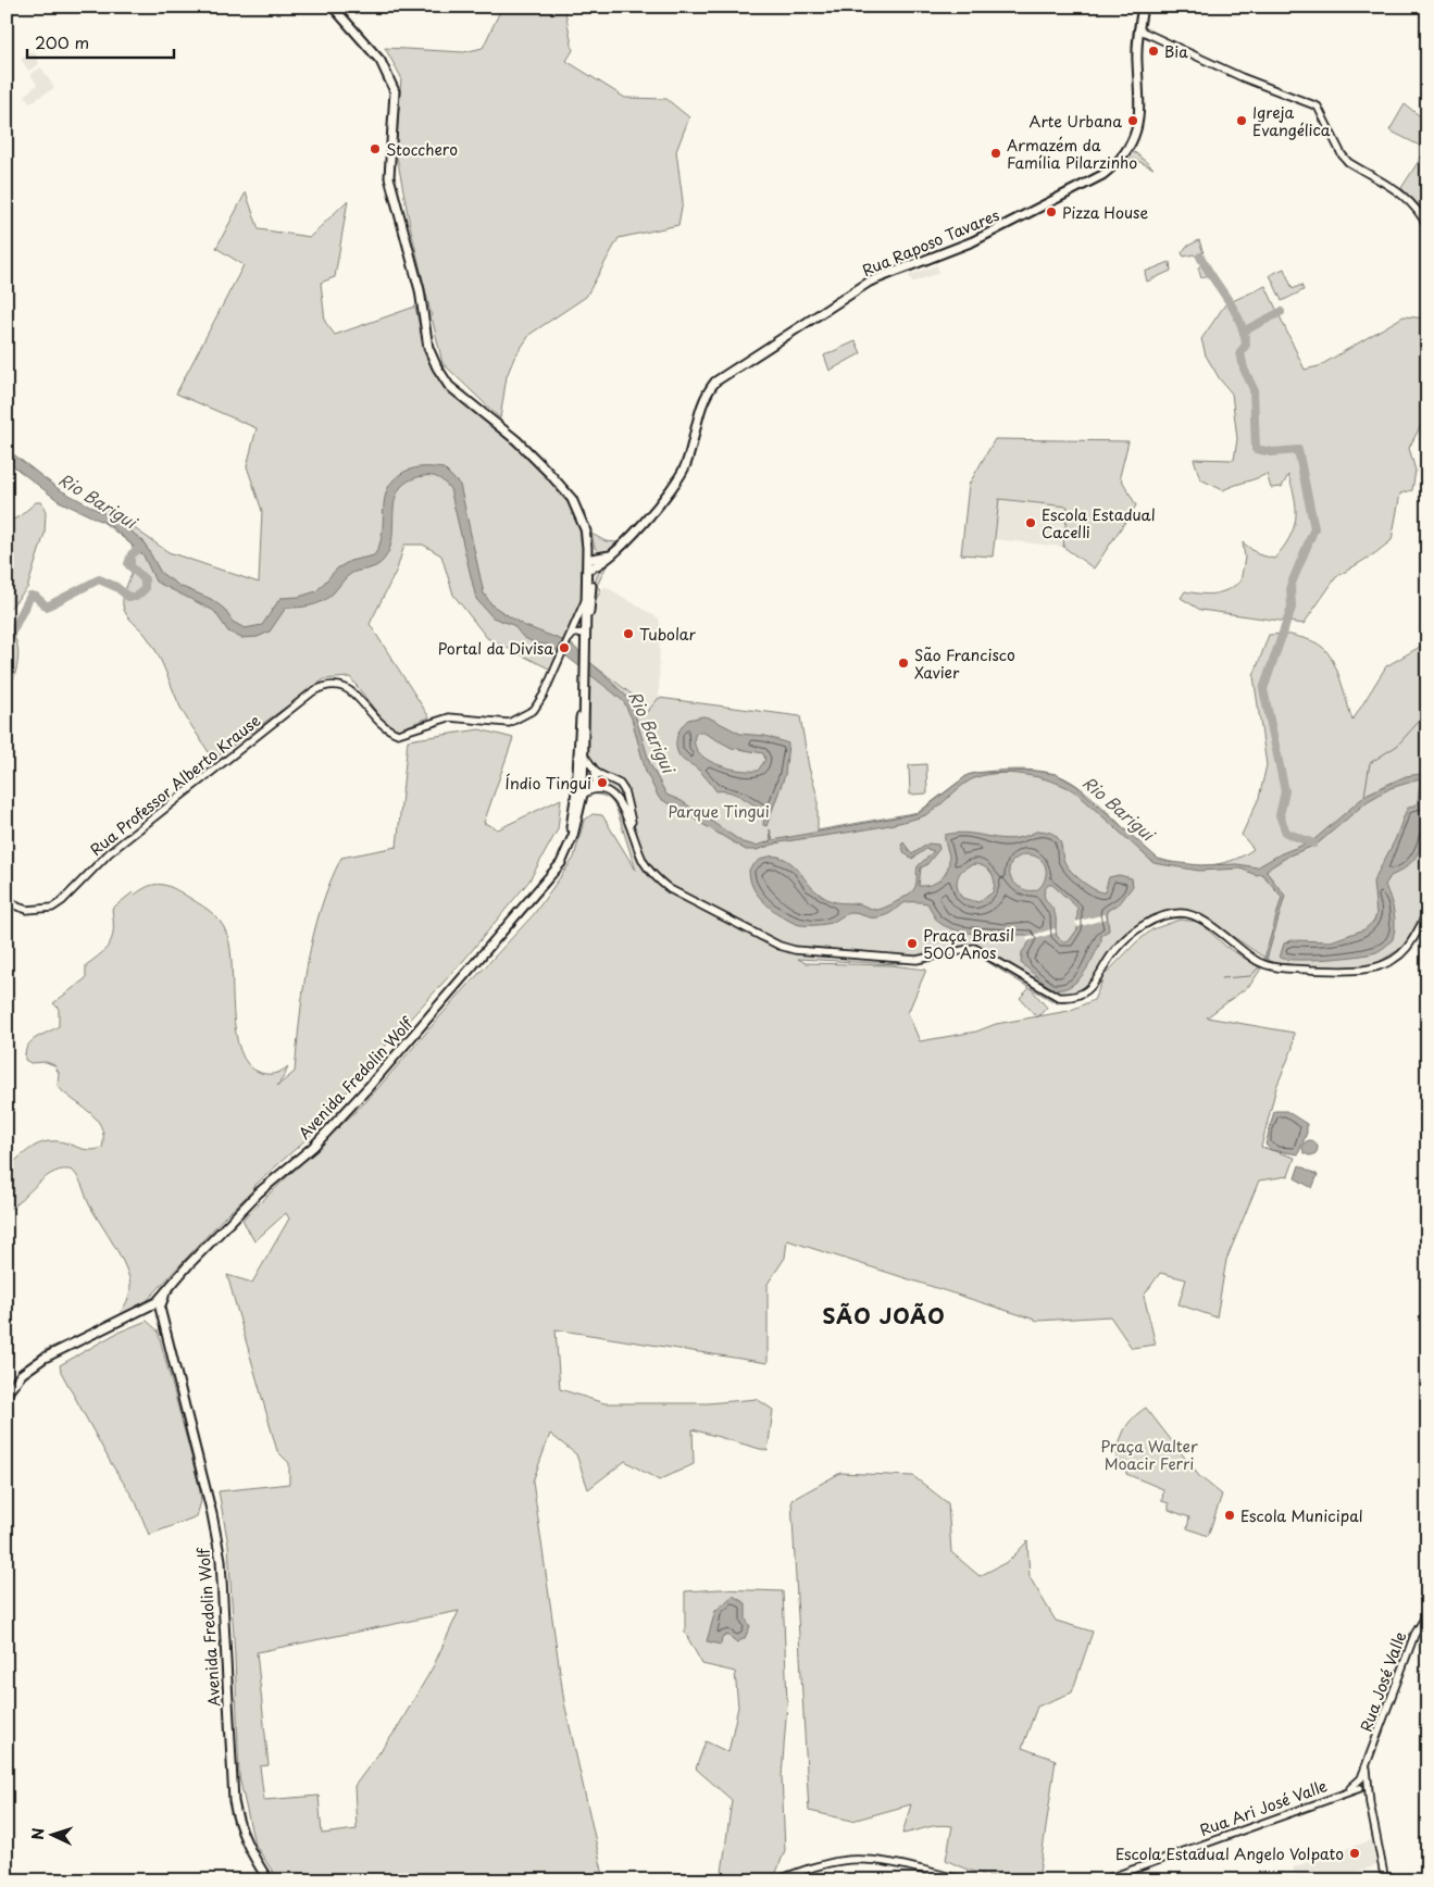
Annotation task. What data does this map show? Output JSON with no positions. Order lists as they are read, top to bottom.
{
  "streets": {
    "main road": ["Rua Raposo Tavares", "Avenida Fredolin Wolf"],
    "street": ["Rua Professor Alberto Krause", "Rua José Valle", "Rua Ari José Valle"]
  },
  "crossings": [
    ["Rua Raposo Tavares", "Avenida Fredolin Wolf"],
    ["Rua José Valle", "Rua Ari José Valle"]
  ],
  "districts": ["SÃO JOÃO"],
  "water": ["Rio Barigui"],
  "parks": ["Parque Tingui", "Praça Walter Moacir Ferri"],
  "places": [
    "Bia",
    "Arte Urbana",
    "Igreja Evangélica",
    "Stocchero",
    "Armazém da Família Pilarzinho",
    "Pizza House",
    "Escola Estadual Cacelli",
    "Tubolar",
    "Portal da Divisa",
    "São Francisco Xavier",
    "Índio Tingui",
    "Praça Brasil 500 Anos",
    "Escola Municipal",
    "Escola Estadual Angelo Volpato"
  ],
  "scale_bar": "200 m",
  "north": "left"
}
